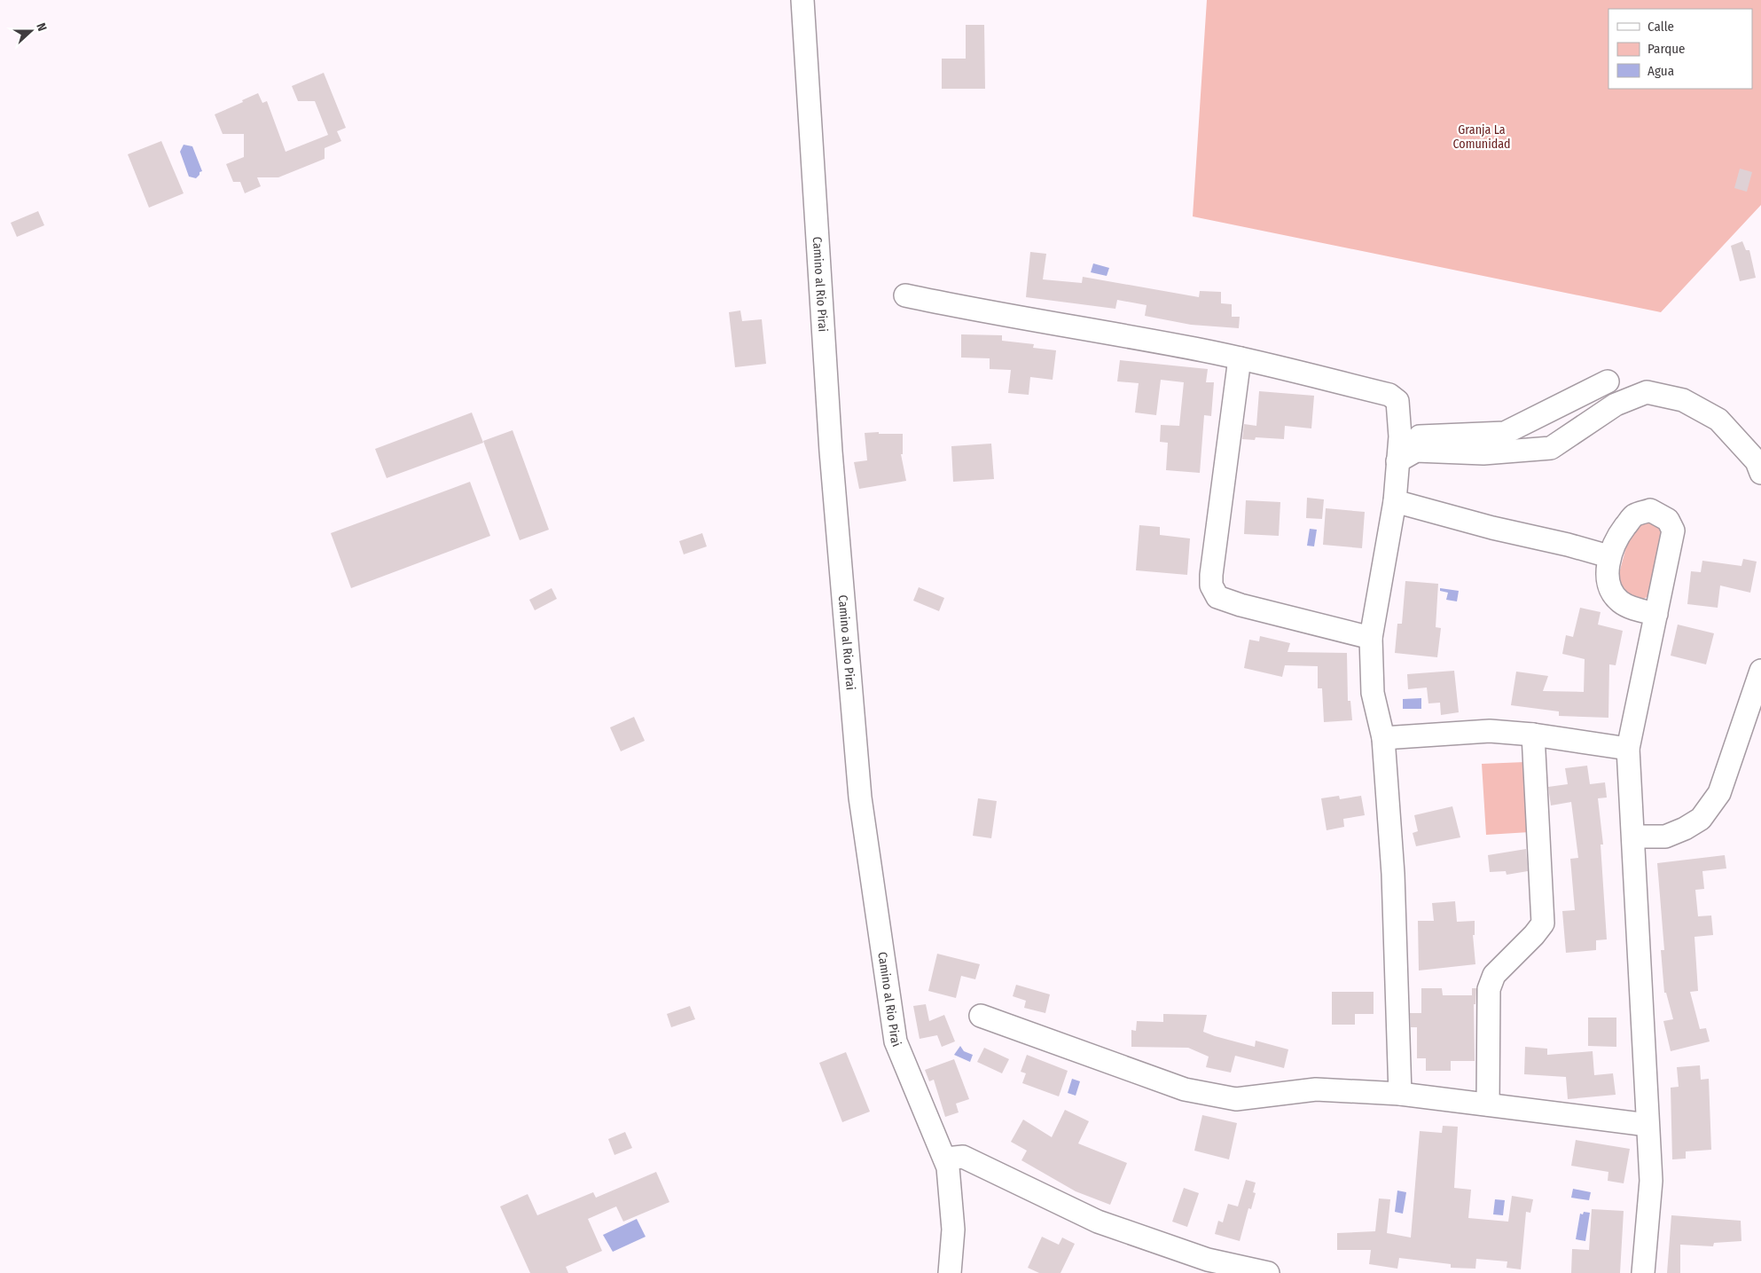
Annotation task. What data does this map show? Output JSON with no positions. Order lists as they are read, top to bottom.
{
  "streets": {
    "street": ["Camino al Rio Pirai"]
  },
  "parks": ["Granja La Comunidad"],
  "legend": ["Calle", "Parque", "Agua"],
  "north": "right"
}
